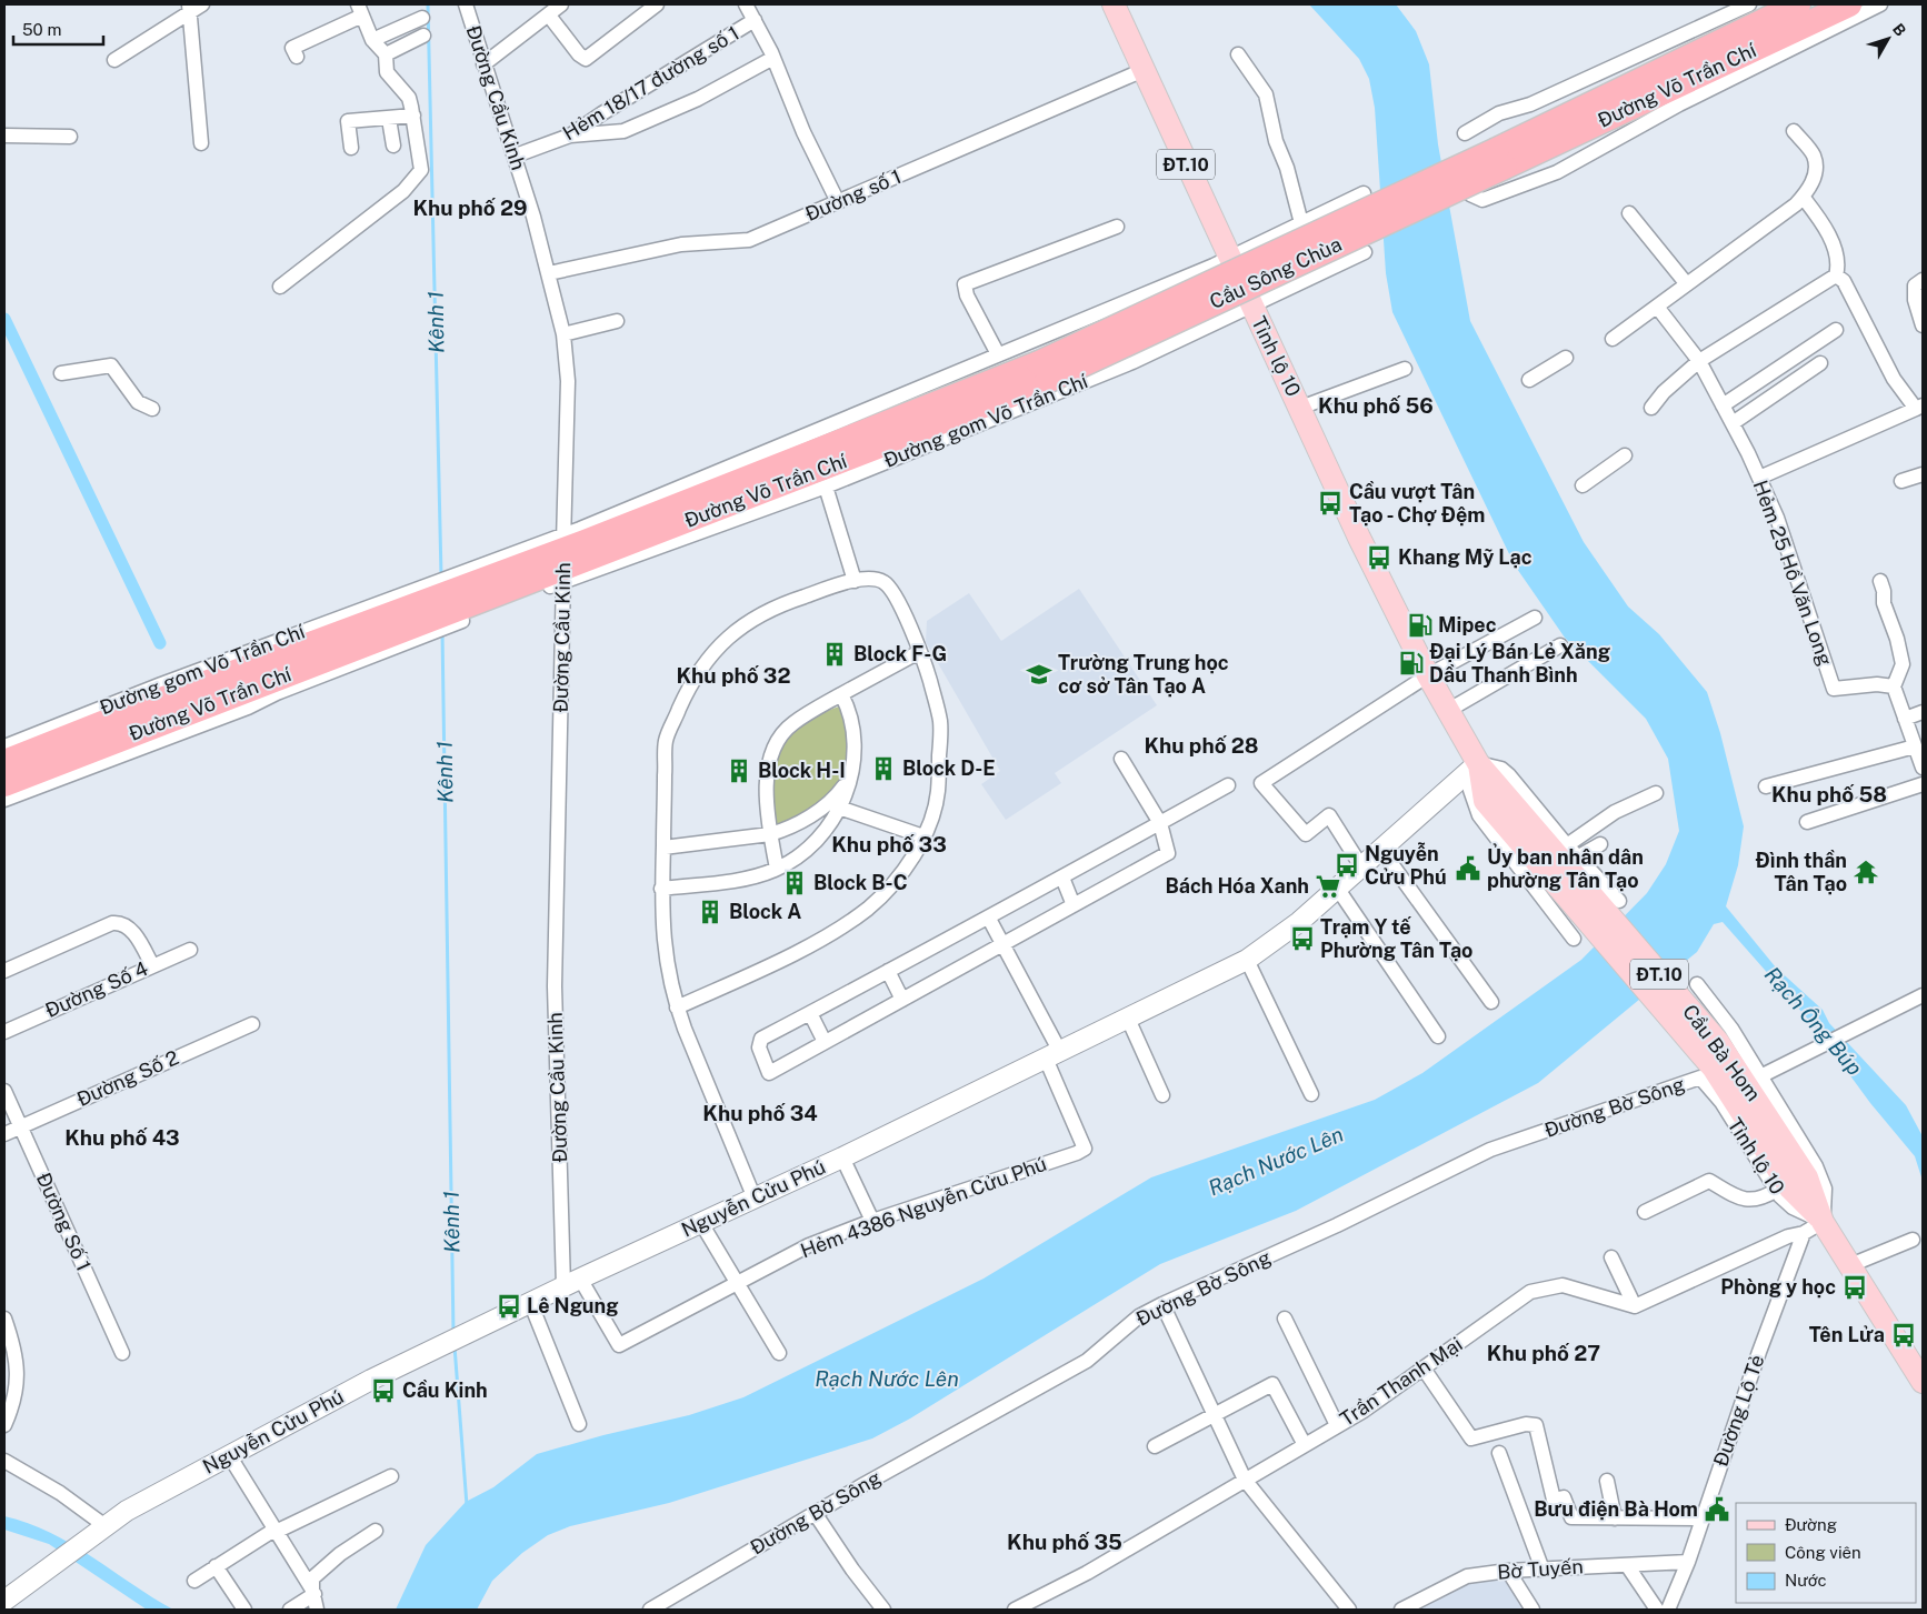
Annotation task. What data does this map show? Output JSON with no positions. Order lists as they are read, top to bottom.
{
  "streets": {
    "highway": ["Đường Võ Trần Chí", "Cầu Sông Chùa"],
    "main road": [
      "ĐT.10",
      "Tỉnh lộ 10",
      "Cầu Bà Hom",
      "Nguyễn Cửu Phú"
    ],
    "street": [
      "Hẻm 18/17 đường số 1",
      "Đường Cầu Kinh",
      "Đường số 1",
      "Đường gom Võ Trần Chí",
      "Hẻm 25 Hồ Văn Long",
      "Đường Số 4",
      "Đường Số 2",
      "Đường Bờ Sông",
      "Hẻm 4386 Nguyễn Cửu Phú",
      "Đường Số 1",
      "Trần Thanh Mại",
      "Đường Lộ Tẻ",
      "Bờ Tuyến"
    ]
  },
  "crossings": [
    ["Hẻm 18/17 đường số 1", "Đường Cầu Kinh"],
    ["Đường Võ Trần Chí", "Đường Cầu Kinh"],
    ["Đường Võ Trần Chí", "Cầu Sông Chùa"],
    ["Đường Võ Trần Chí", "Đường gom Võ Trần Chí"],
    ["Đường Cầu Kinh", "Đường số 1"],
    ["Đường Cầu Kinh", "Đường gom Võ Trần Chí"],
    ["Đường Cầu Kinh", "Nguyễn Cửu Phú"],
    ["Đường Cầu Kinh", "Hẻm 4386 Nguyễn Cửu Phú"],
    ["ĐT.10", "Tỉnh lộ 10"],
    ["Đường số 1", "Tỉnh lộ 10"],
    ["Tỉnh lộ 10", "Đường gom Võ Trần Chí"],
    ["Tỉnh lộ 10", "Cầu Bà Hom"],
    ["Tỉnh lộ 10", "Đường Bờ Sông"],
    ["Tỉnh lộ 10", "Nguyễn Cửu Phú"],
    ["Đường Số 2", "Đường Số 1"],
    ["Nguyễn Cửu Phú", "Hẻm 4386 Nguyễn Cửu Phú"],
    ["Đường Lộ Tẻ", "Bờ Tuyến"]
  ],
  "districts": [
    "Khu phố 29",
    "Khu phố 56",
    "Khu phố 32",
    "Khu phố 28",
    "Khu phố 58",
    "Khu phố 33",
    "Khu phố 34",
    "Khu phố 43",
    "Khu phố 27",
    "Khu phố 35"
  ],
  "water": ["Kênh 1", "Rạch Ông Búp", "Rạch Nước Lên"],
  "places": {
    "bus stop": [
      "Cầu vượt Tân Tạo - Chợ Đệm",
      "Khang Mỹ Lạc",
      "Nguyễn Cửu Phú",
      "Trạm Y tế Phường Tân Tạo",
      "Phòng y học",
      "Lê Ngung",
      "Tên Lửa",
      "Cầu Kinh"
    ],
    "fuel station": ["Mipec", "Đại Lý Bán Lẻ Xăng Dầu Thanh Bình"],
    "building": [
      "Block F-G",
      "Block D-E",
      "Block H-I",
      "Block B-C",
      "Block A"
    ],
    "school or university": ["Trường Trung học cơ sở Tân Tạo A"],
    "public building": ["Ủy ban nhân dân phường Tân Tạo", "Bưu điện Bà Hom"],
    "temple": ["Đình thần Tân Tạo"],
    "supermarket": ["Bách Hóa Xanh"]
  },
  "legend": ["Đường", "Công viên", "Nước"],
  "scale_bar": "50 m",
  "north": "top right"
}
